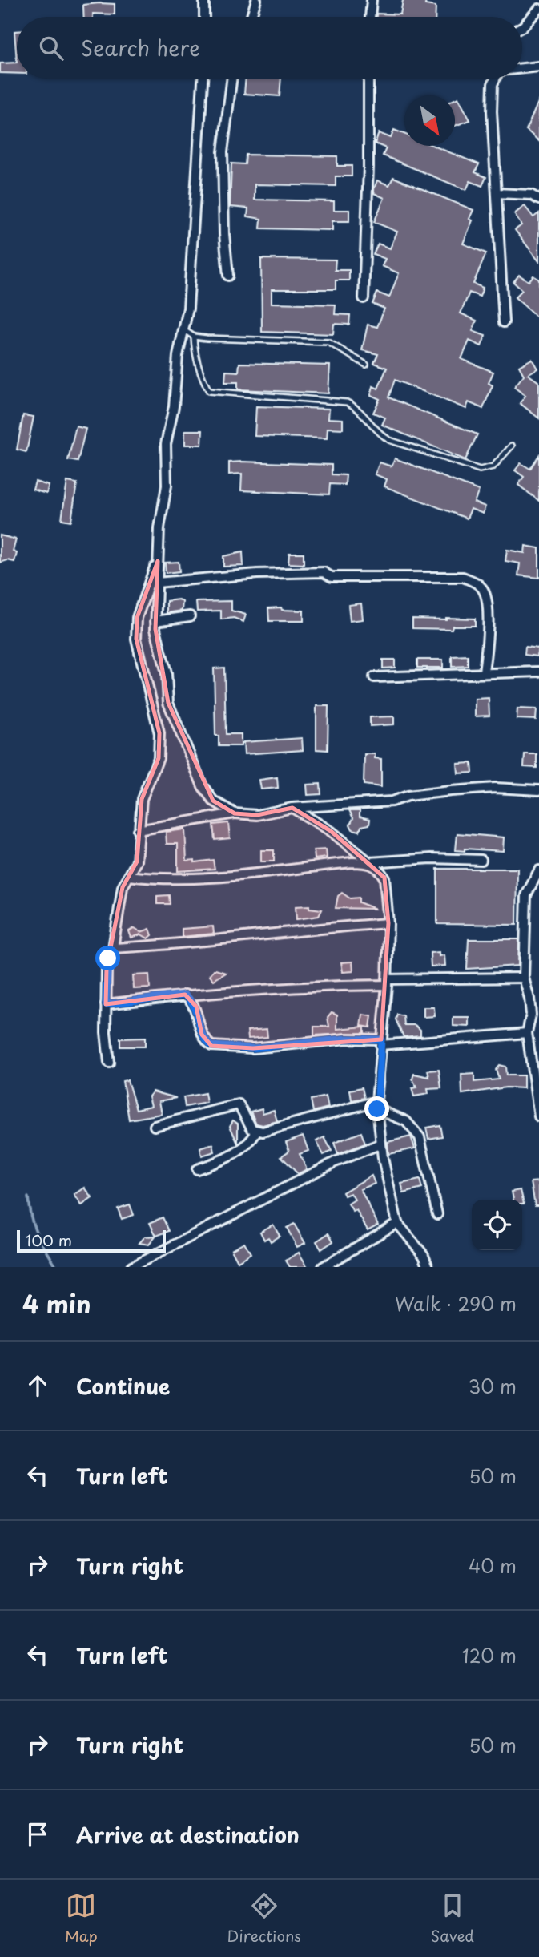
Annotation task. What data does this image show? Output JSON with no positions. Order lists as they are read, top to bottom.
{
  "scale_bar": "100 m",
  "north": "bottom right",
  "page": {
    "search": "Search here",
    "scale": "100 m",
    "heading": ["4 min", "Walk · 290 m"],
    "list": [
      ["Continue", "30 m"],
      ["Turn left", "50 m"],
      ["Turn right", "40 m"],
      ["Turn left", "120 m"],
      ["Turn right", "50 m"],
      "Arrive at destination"
    ],
    "nav": ["Map", "Directions", "Saved"]
  }
}
